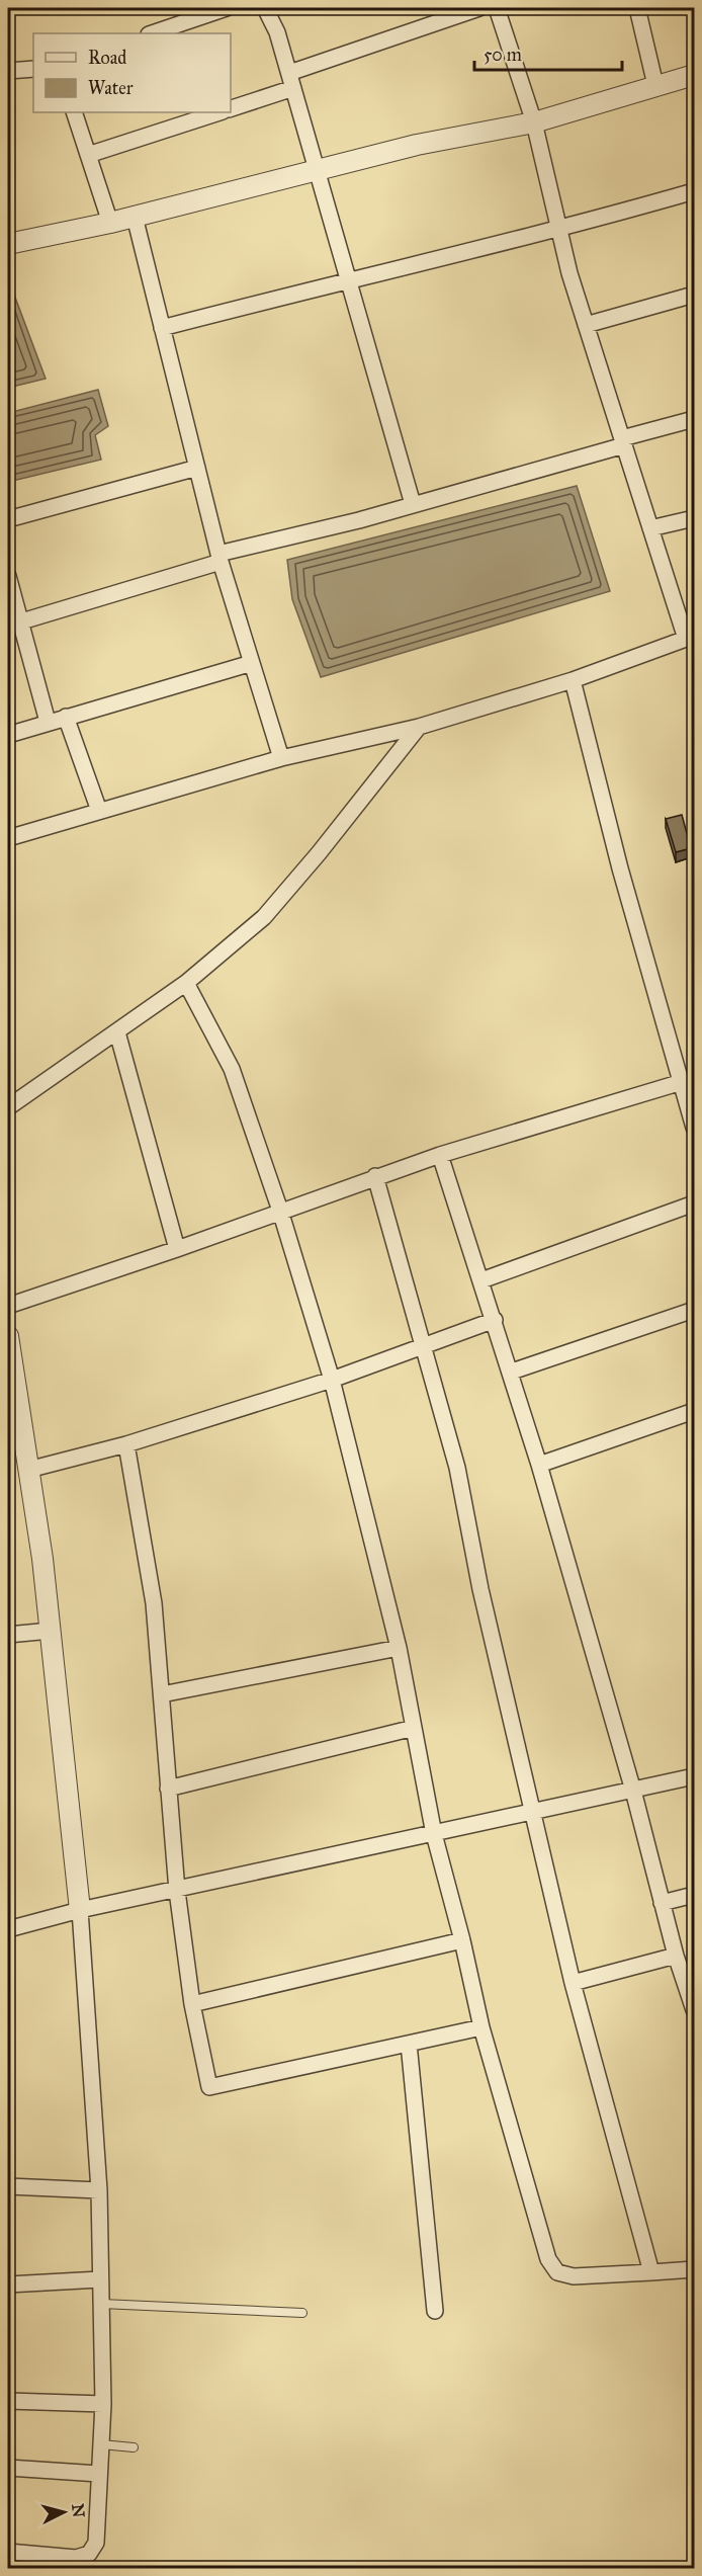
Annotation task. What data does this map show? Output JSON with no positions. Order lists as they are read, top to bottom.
{
  "legend": ["Road", "Water"],
  "scale_bar": "50 m",
  "north": "right"
}
